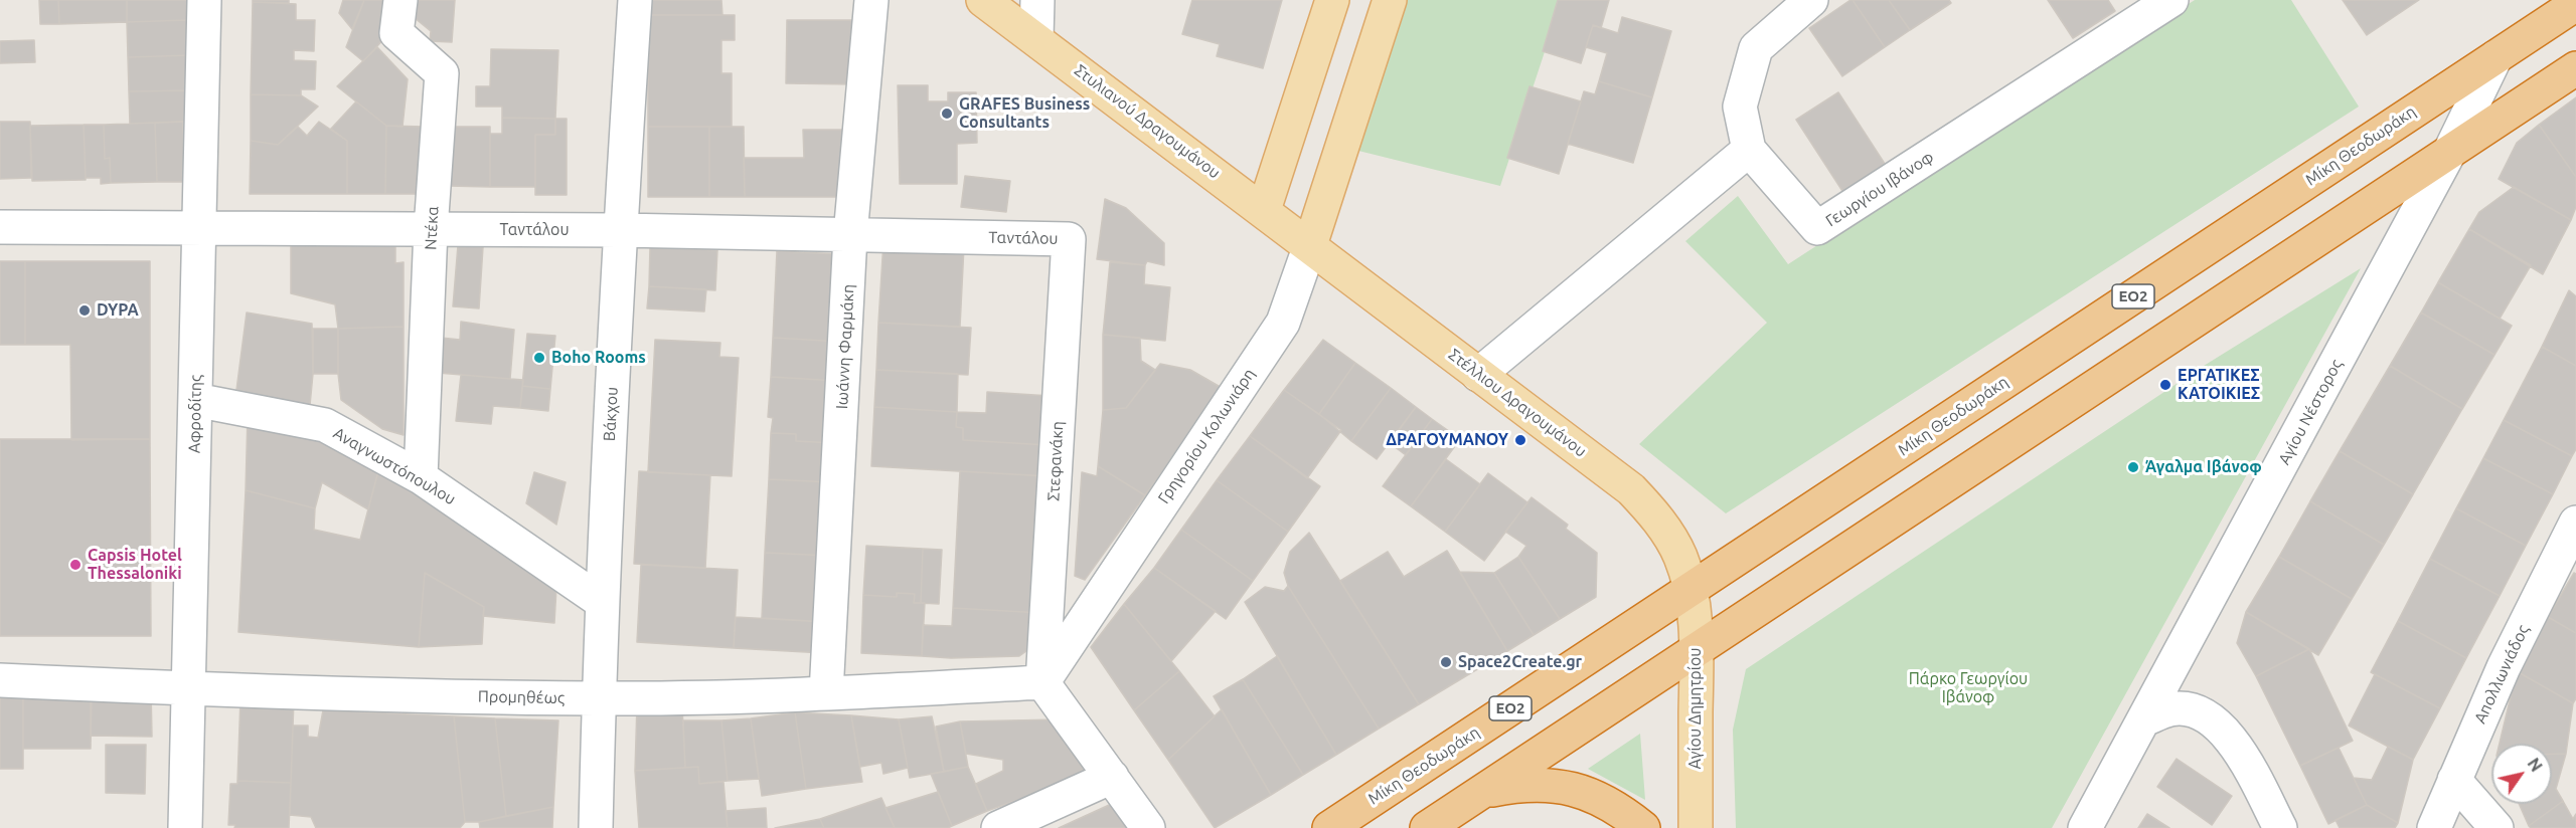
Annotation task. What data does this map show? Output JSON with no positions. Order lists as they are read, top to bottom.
{
  "streets": {
    "highway": ["Μίκη Θεοδωράκη", "ΕΟ2"],
    "main road": [
      "Στυλιανού Δραγουμάνου",
      "Στέλλιου Δραγουμάνου",
      "Γρηγορίου Κολωνιάρη",
      "Αγίου Δημητρίου"
    ],
    "street": [
      "Γεωργίου Ιβάνοφ",
      "Ντέκα",
      "Ταντάλου",
      "Ιωάννη Φαρμάκη",
      "Αγίου Νέστορος",
      "Αφροδίτης",
      "Βάκχου",
      "Στεφανάκη",
      "Αναγνωστόπουλου",
      "Απολλωνιάδος",
      "Προμηθέως"
    ]
  },
  "crossings": [
    ["Στυλιανού Δραγουμάνου", "Στέλλιου Δραγουμάνου"],
    ["Στυλιανού Δραγουμάνου", "Γρηγορίου Κολωνιάρη"],
    ["Μίκη Θεοδωράκη", "Στέλλιου Δραγουμάνου"],
    ["Μίκη Θεοδωράκη", "Αγίου Νέστορος"],
    ["Μίκη Θεοδωράκη", "Αγίου Δημητρίου"],
    ["Ντέκα", "Ταντάλου"],
    ["Ντέκα", "Αναγνωστόπουλου"],
    ["Ταντάλου", "Ιωάννη Φαρμάκη"],
    ["Ταντάλου", "Αφροδίτης"],
    ["Ταντάλου", "Βάκχου"],
    ["Ταντάλου", "Στεφανάκη"],
    ["Ιωάννη Φαρμάκη", "Προμηθέως"],
    ["Στέλλιου Δραγουμάνου", "Γρηγορίου Κολωνιάρη"],
    ["Στέλλιου Δραγουμάνου", "Αγίου Δημητρίου"],
    ["Αφροδίτης", "Αναγνωστόπουλου"],
    ["Αφροδίτης", "Προμηθέως"],
    ["Βάκχου", "Αναγνωστόπουλου"],
    ["Βάκχου", "Προμηθέως"],
    ["Γρηγορίου Κολωνιάρη", "Στεφανάκη"],
    ["Γρηγορίου Κολωνιάρη", "Προμηθέως"],
    ["Στεφανάκη", "Προμηθέως"]
  ],
  "parks": ["Πάρκο Γεωργίου Ιβάνοφ"],
  "places": [
    "GRAFES Business Consultants",
    "DYPA",
    "Boho Rooms",
    "ΕΡΓΑΤΙΚΕΣ ΚΑΤΟΙΚΙΕΣ",
    "ΔΡΑΓΟΥΜΑΝΟΥ",
    "Άγαλμα Ιβάνοφ",
    "Capsis Hotel Thessaloniki",
    "Space2Create.gr"
  ],
  "north": "top right"
}
